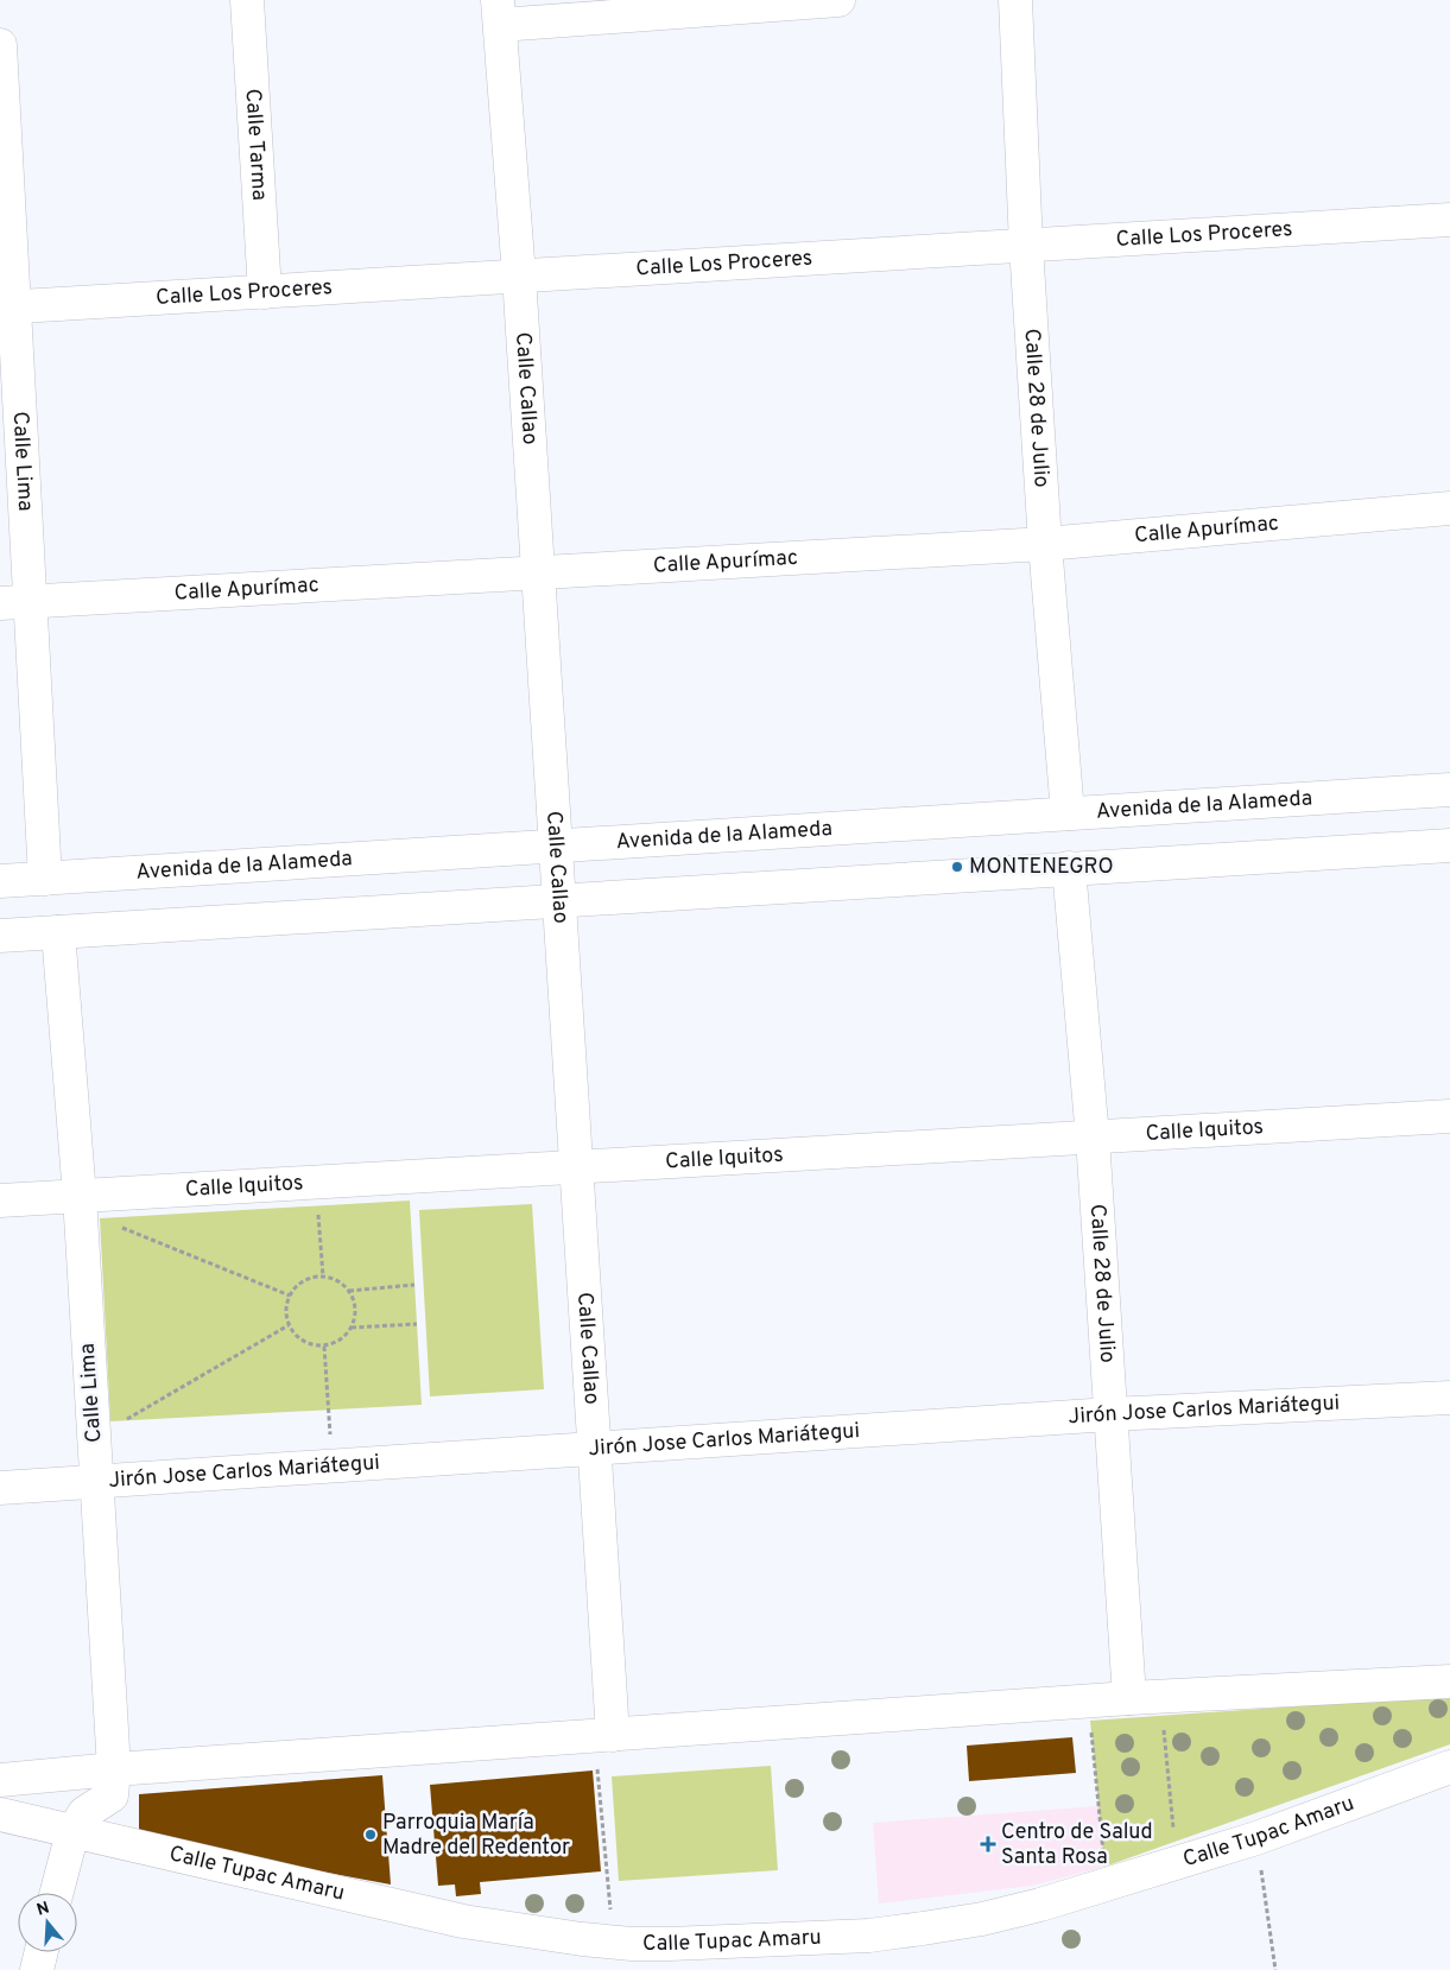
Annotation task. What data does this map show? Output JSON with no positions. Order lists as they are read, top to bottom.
{
  "streets": {
    "street": [
      "Calle Tarma",
      "Calle Los Proceres",
      "Calle Callao",
      "Calle 28 de Julio",
      "Calle Lima",
      "Calle Apurímac",
      "Avenida de la Alameda",
      "Calle Iquitos",
      "Jirón Jose Carlos Mariátegui",
      "Calle Tupac Amaru"
    ]
  },
  "crossings": [
    ["Calle Tarma", "Calle Los Proceres"],
    ["Calle Los Proceres", "Calle Callao"],
    ["Calle Los Proceres", "Calle 28 de Julio"],
    ["Calle Los Proceres", "Calle Lima"],
    ["Calle Callao", "Calle Apurímac"],
    ["Calle Callao", "Avenida de la Alameda"],
    ["Calle Callao", "Calle Iquitos"],
    ["Calle Callao", "Jirón Jose Carlos Mariátegui"],
    ["Calle 28 de Julio", "Calle Apurímac"],
    ["Calle 28 de Julio", "Avenida de la Alameda"],
    ["Calle 28 de Julio", "Calle Iquitos"],
    ["Calle 28 de Julio", "Jirón Jose Carlos Mariátegui"],
    ["Calle Lima", "Calle Apurímac"],
    ["Calle Lima", "Avenida de la Alameda"],
    ["Calle Lima", "Calle Iquitos"],
    ["Calle Lima", "Jirón Jose Carlos Mariátegui"],
    ["Calle Lima", "Calle Tupac Amaru"]
  ],
  "places": {
    "other": ["MONTENEGRO", "Parroquia María Madre del Redentor"],
    "health": ["Centro de Salud Santa Rosa"]
  },
  "north": "top"
}
